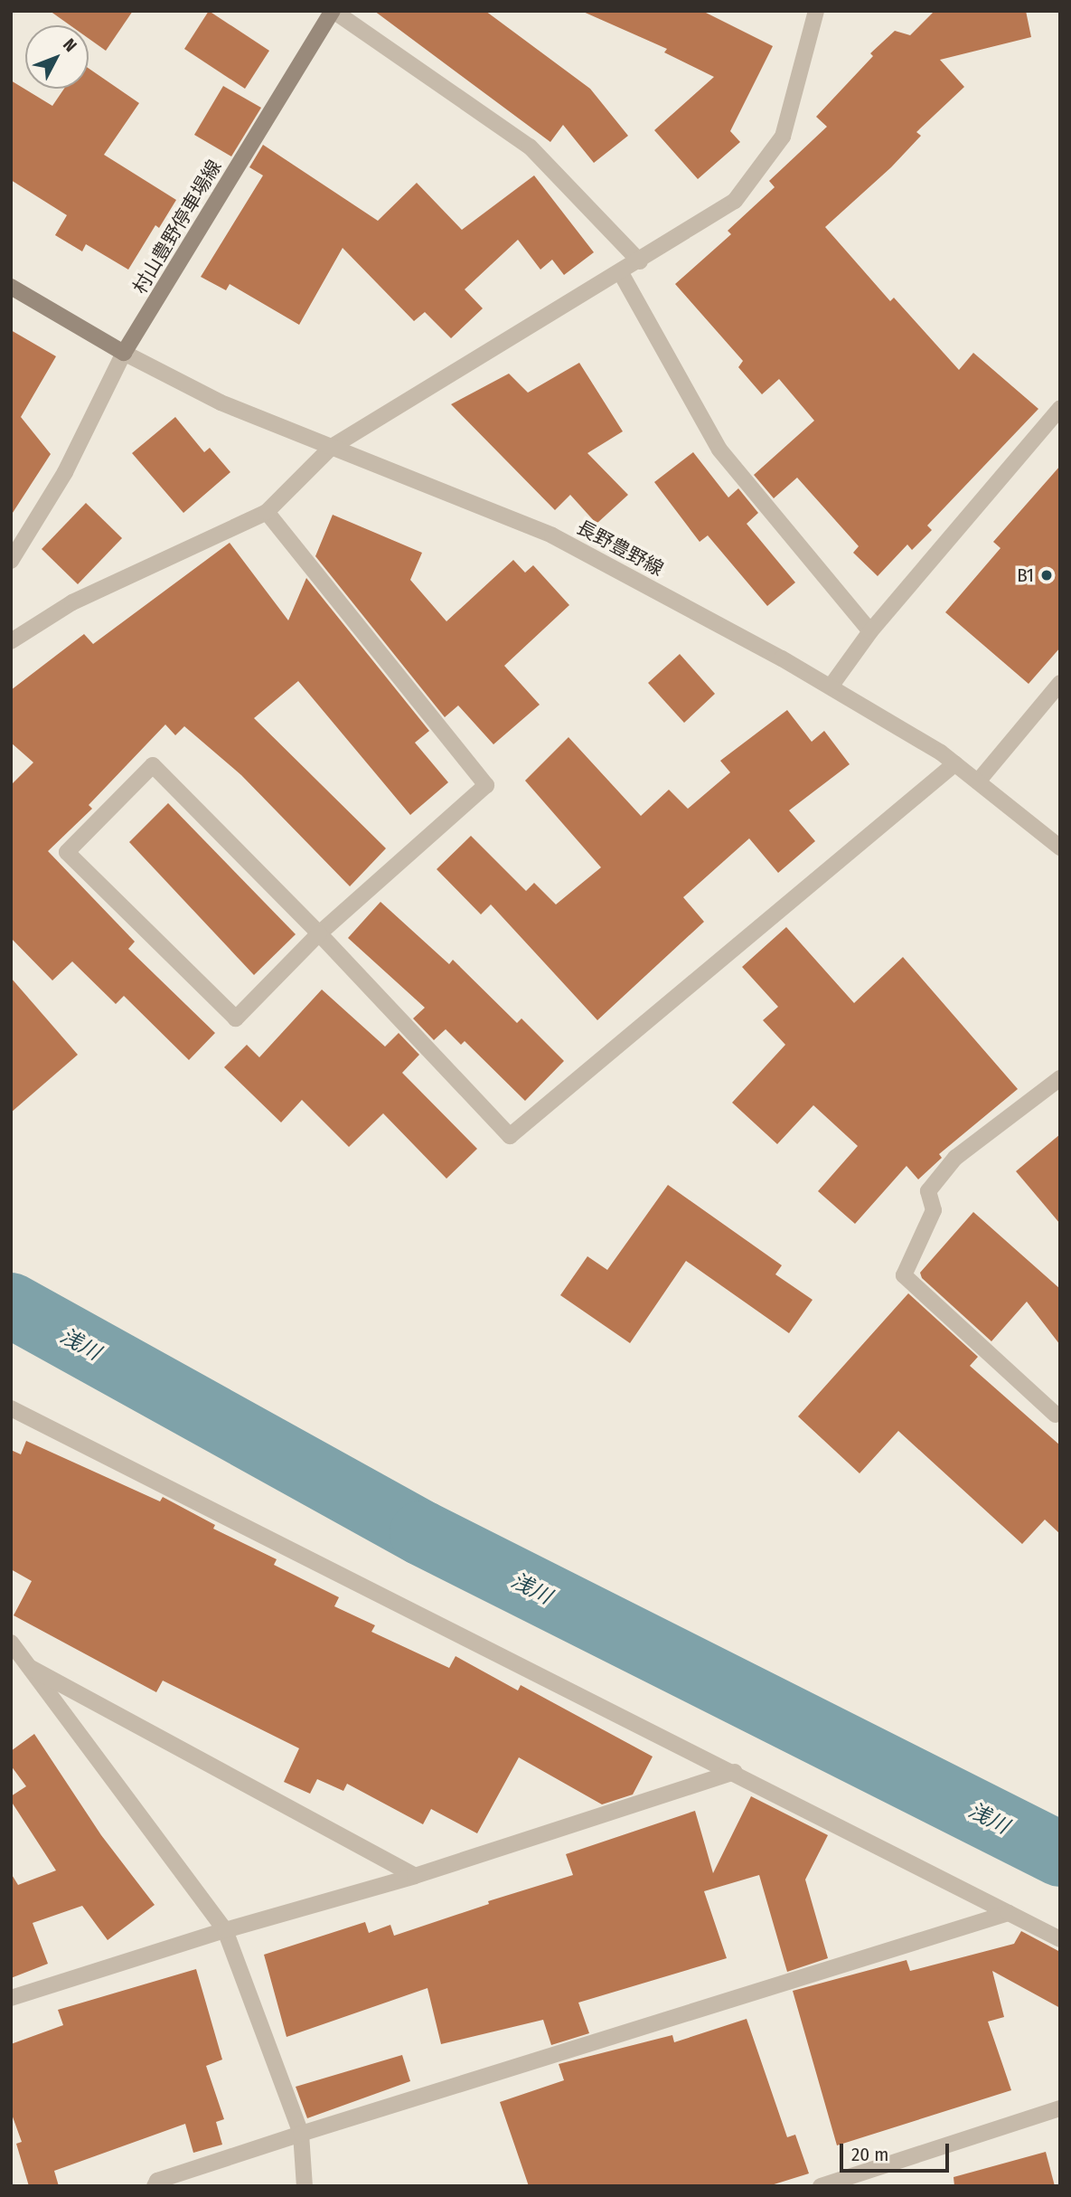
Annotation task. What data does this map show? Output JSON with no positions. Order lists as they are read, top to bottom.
{
  "streets": {
    "main road": ["村山豊野停車場線"],
    "street": ["長野豊野線"]
  },
  "crossings": [
    ["村山豊野停車場線", "長野豊野線"]
  ],
  "water": ["浅川"],
  "places": ["B1"],
  "scale_bar": "20 m",
  "north": "top right"
}
